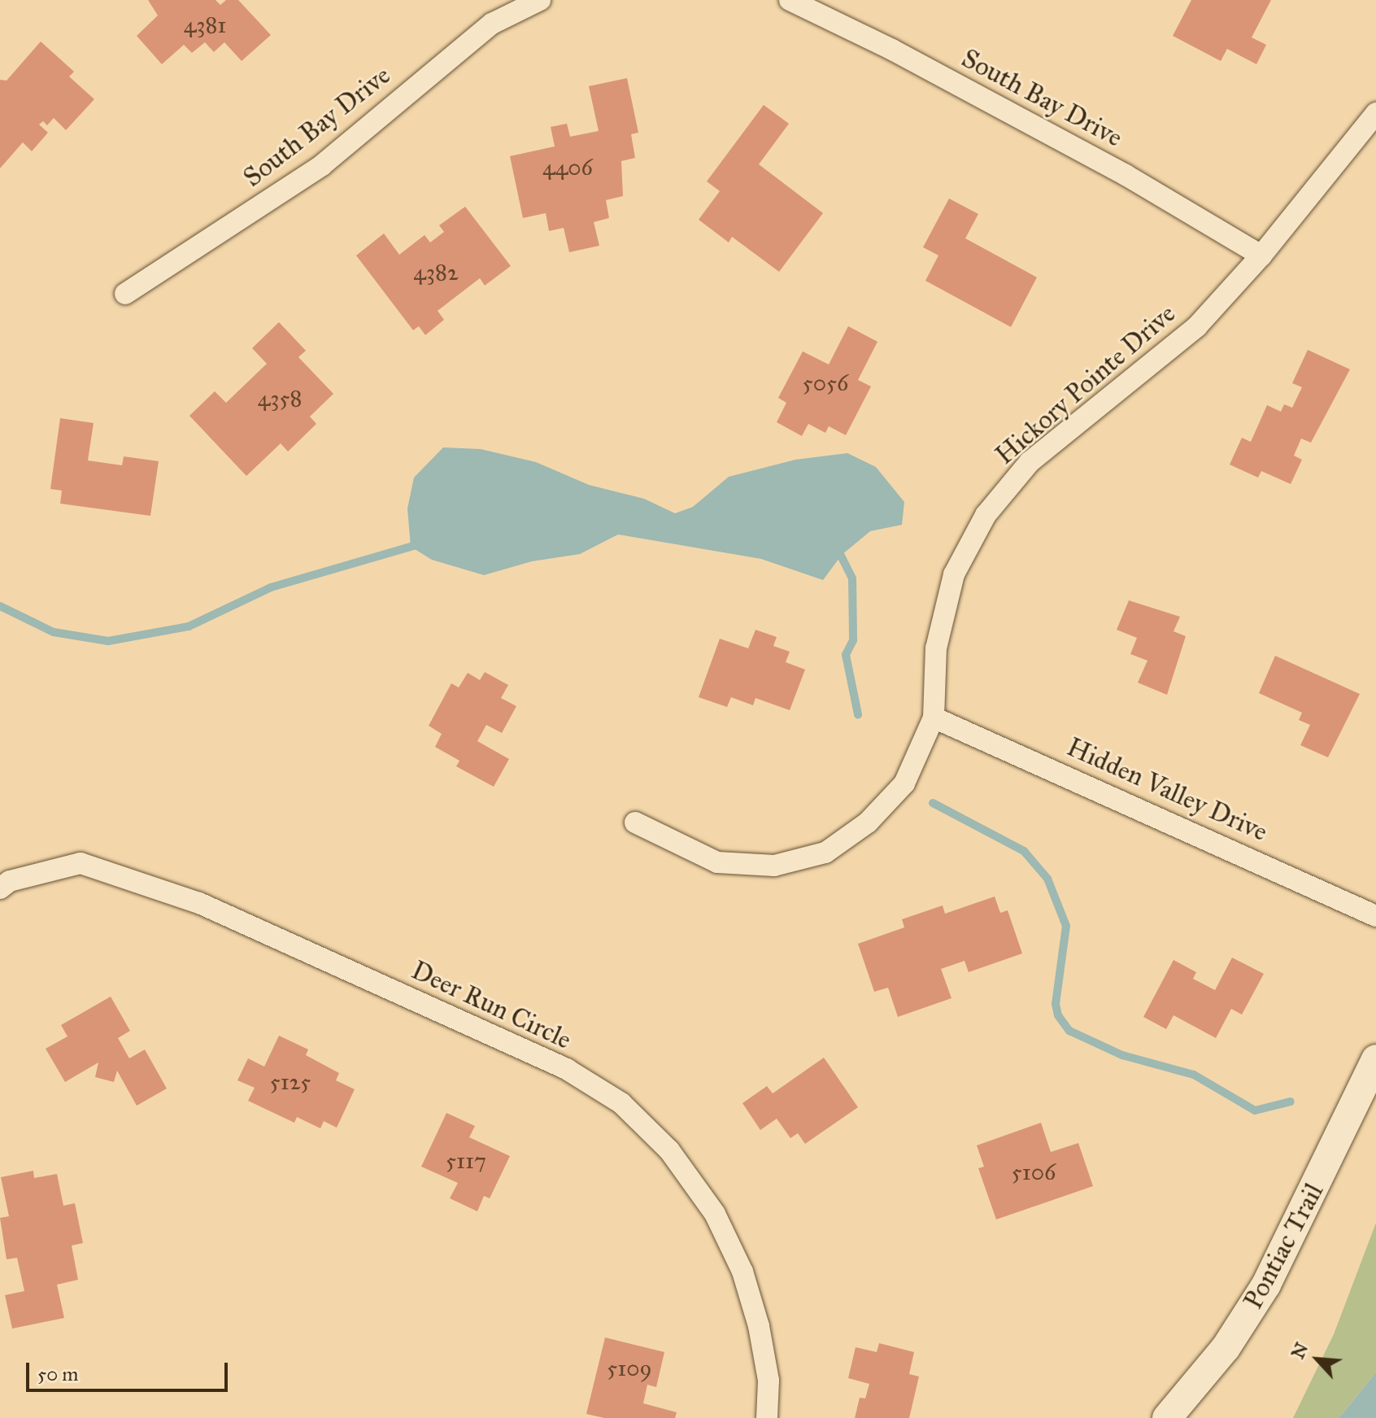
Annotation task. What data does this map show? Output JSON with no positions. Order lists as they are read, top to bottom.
{
  "streets": {
    "main road": ["Pontiac Trail"],
    "street": [
      "South Bay Drive",
      "Hickory Pointe Drive",
      "Hidden Valley Drive",
      "Deer Run Circle"
    ]
  },
  "crossings": [
    ["South Bay Drive", "Hickory Pointe Drive"],
    ["Hickory Pointe Drive", "Hidden Valley Drive"]
  ],
  "house_numbers": [
    "4381",
    "4406",
    "4382",
    "5056",
    "4358",
    "5125",
    "5117",
    "5106",
    "5109"
  ],
  "scale_bar": "50 m",
  "north": "top left"
}
